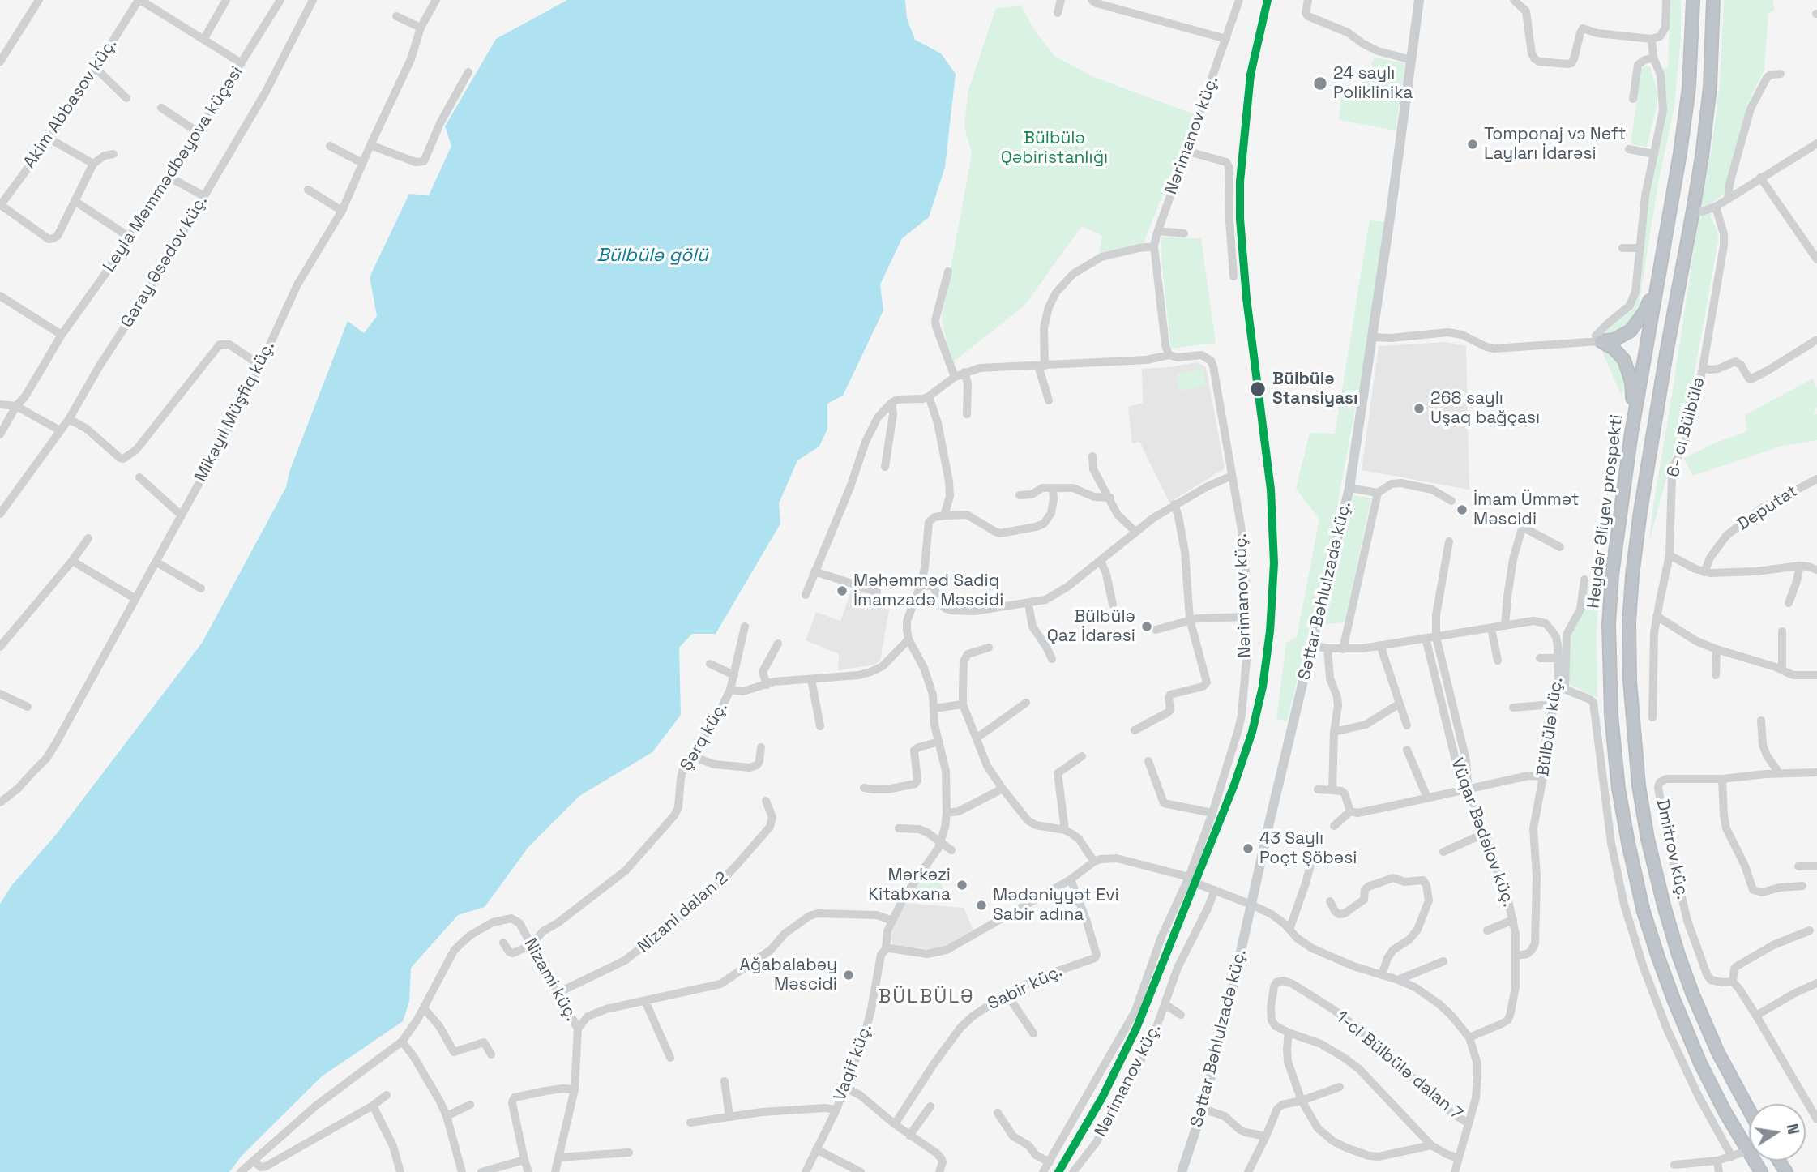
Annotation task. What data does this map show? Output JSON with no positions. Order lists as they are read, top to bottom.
{
  "streets": {
    "highway": ["Heydər Əliyev prospekti"],
    "main road": ["Səttar Bəhlulzadə küç."],
    "street": [
      "Akim Abbasov küç.",
      "Nərimanov küç.",
      "Leyla Məmmədbəyova küçəsi",
      "Gəray Əsədov küç.",
      "Mikayıl Müşfiq küç.",
      "6- cı Bülbülə",
      "Deputat",
      "Bülbülə küç.",
      "Şərq küç.",
      "Vüqar Bədəlov küç.",
      "Dmitrov küç.",
      "Nizani dalan 2",
      "Nizami küç.",
      "Sabir küç.",
      "Vaqif küç.",
      "1-ci Bülbülə dalan 7"
    ]
  },
  "crossings": [
    ["Səttar Bəhlulzadə küç.", "Bülbülə küç."],
    ["Bülbülə küç.", "Vüqar Bədəlov küç."],
    ["Şərq küç.", "Nizami küç."],
    ["Nizani dalan 2", "Nizami küç."]
  ],
  "districts": ["BÜLBÜLƏ"],
  "water": ["Bülbülə gölü"],
  "parks": ["Bülbülə Qəbiristanlığı"],
  "places": [
    "24 saylı Poliklinika",
    "Tomponaj vэ Neft Layları İdarəsi",
    "Bülbülə Stansiyası",
    "268 saylı Uşaq bağçası",
    "İmam Ümmət Məscidi",
    "Məhəmməd Sadiq İmamzadə Məscidi",
    "Bülbülə Qaz İdarəsi",
    "43 Saylı Poçt Şöbəsi",
    "Mərkəzi Kitabxana",
    "Mədəniyyət Evi Sabir adına",
    "Ağabalabəy Məscidi"
  ],
  "north": "right"
}
